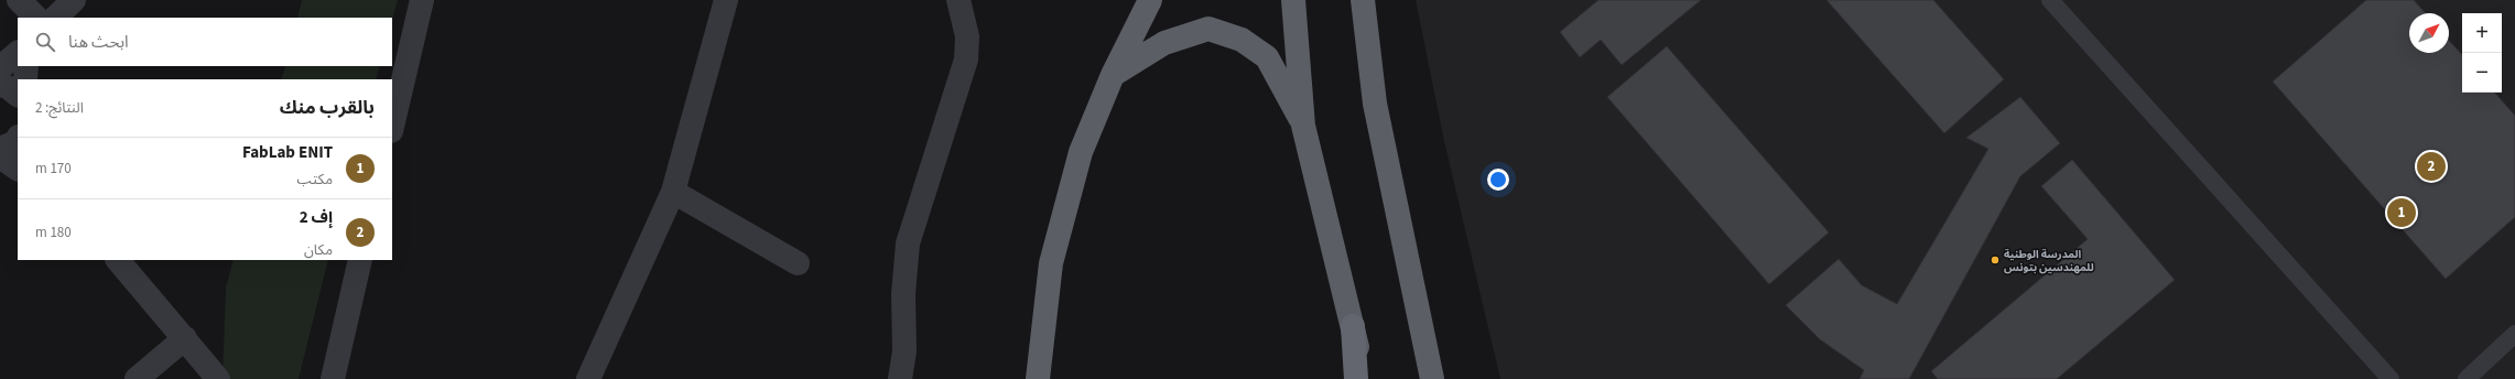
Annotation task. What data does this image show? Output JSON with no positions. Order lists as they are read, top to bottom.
{
  "places": ["المدرسة الوطنية للمهندسين بتونس"],
  "north": "top right",
  "page": {
    "map_buttons": ["+", "−"],
    "search": "ابحث هنا",
    "heading": ["بالقرب منك", "النتائج: 2"],
    "list": [
      {
        "mark": "1",
        "name": "FabLab ENIT",
        "note": "مكتب",
        "value": "170 m"
      },
      {
        "mark": "2",
        "name": "إف 2",
        "note": "مكان",
        "value": "180 m"
      }
    ],
    "pins": ["2", "1"]
  }
}
